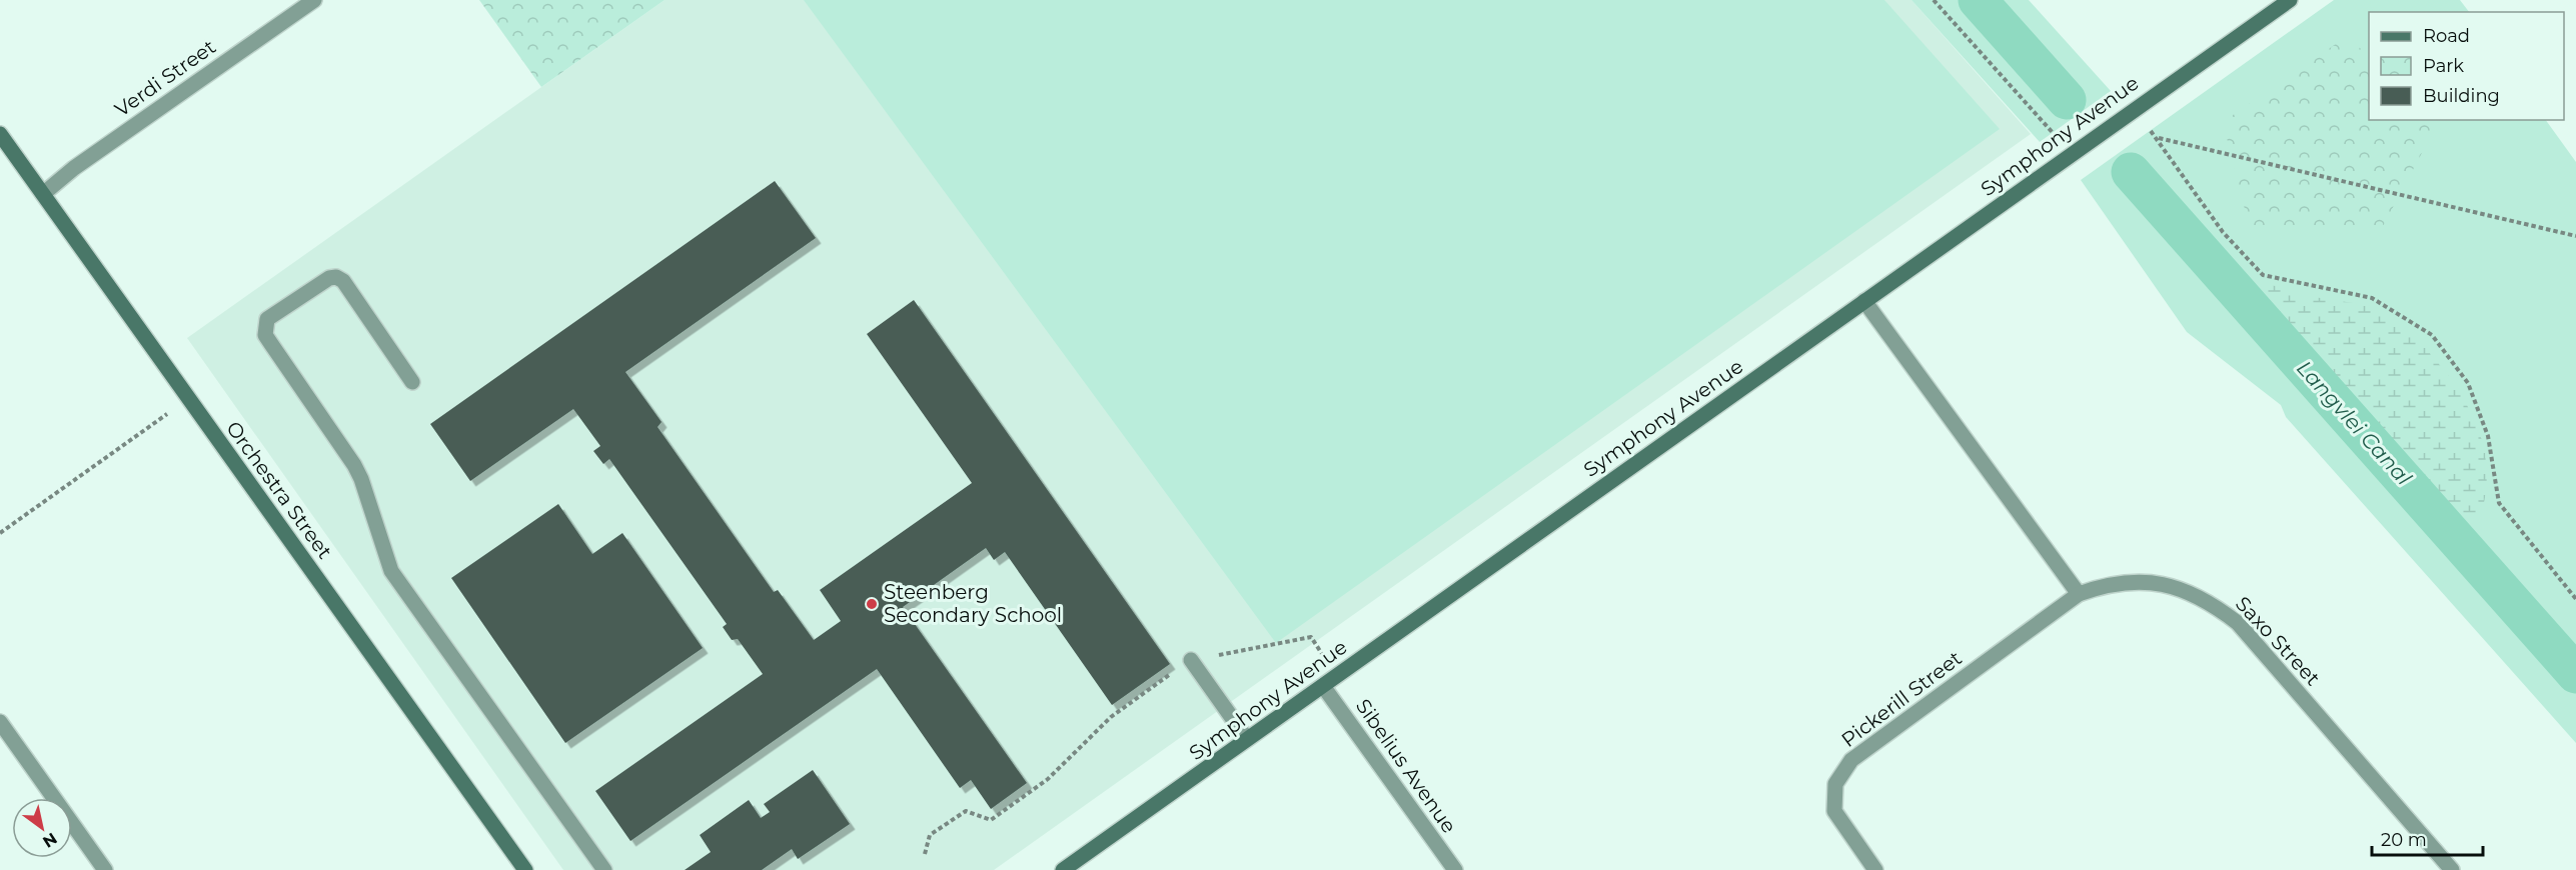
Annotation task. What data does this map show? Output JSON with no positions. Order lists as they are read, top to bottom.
{
  "streets": {
    "street": [
      "Verdi Street",
      "Symphony Avenue",
      "Orchestra Street",
      "Saxo Street",
      "Pickerill Street",
      "Sibelius Avenue"
    ]
  },
  "crossings": [
    ["Verdi Street", "Orchestra Street"],
    ["Symphony Avenue", "Sibelius Avenue"],
    ["Saxo Street", "Pickerill Street"]
  ],
  "water": ["Langvlei Canal"],
  "places": ["Steenberg Secondary School"],
  "legend": ["Road", "Park", "Building"],
  "scale_bar": "20 m",
  "north": "bottom right"
}
